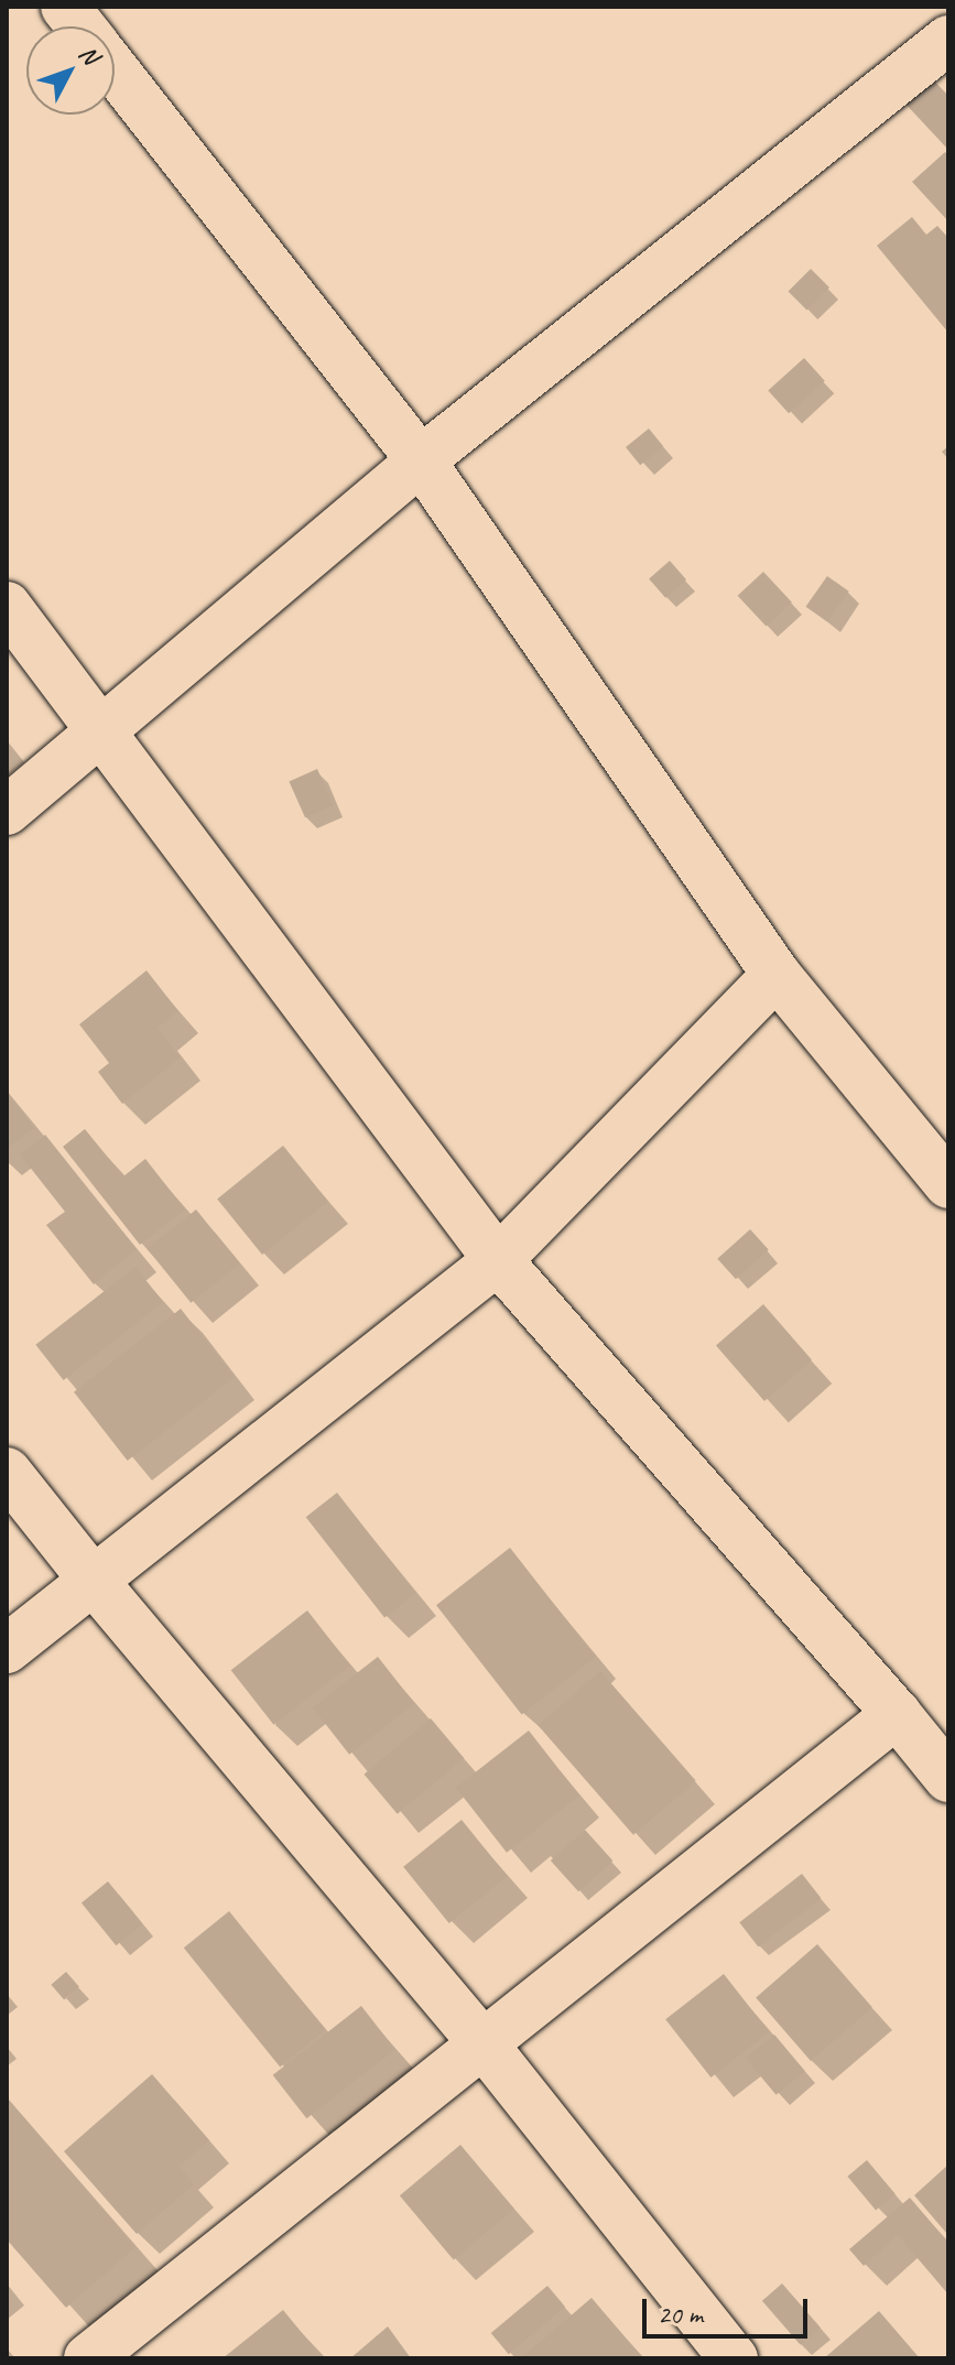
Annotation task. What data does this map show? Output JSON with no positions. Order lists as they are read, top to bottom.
{
  "scale_bar": "20 m",
  "north": "top right"
}
